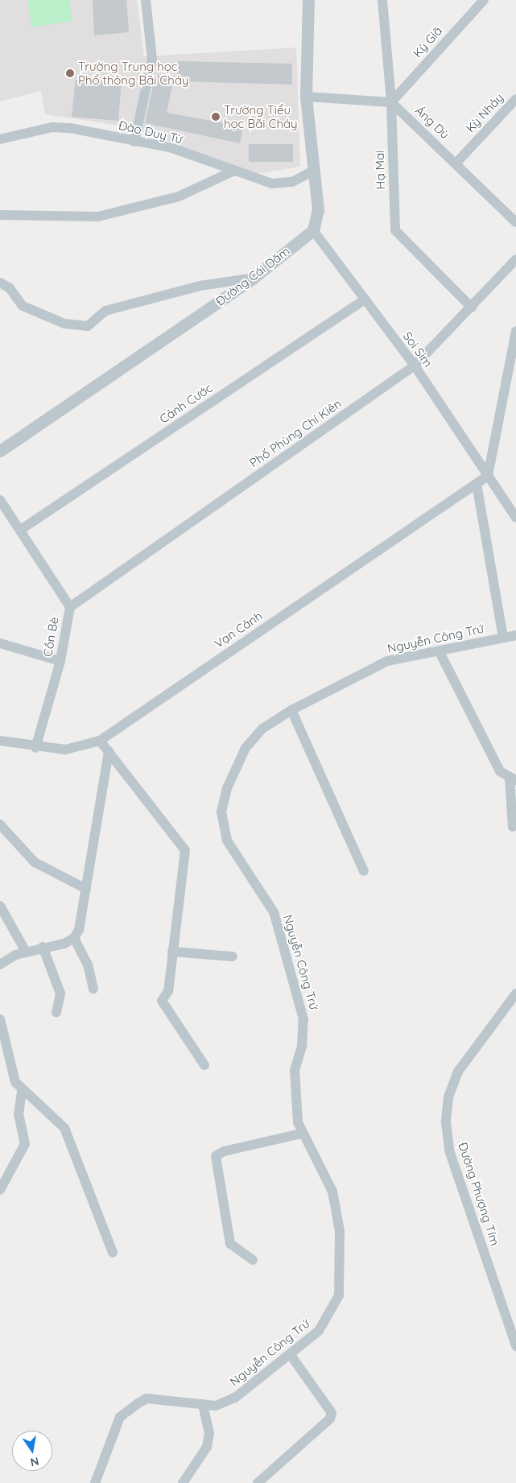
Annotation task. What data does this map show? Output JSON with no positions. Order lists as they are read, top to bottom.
{
  "streets": {
    "street": [
      "Kỳ Giã",
      "Kỳ Nhảy",
      "Áng Dù",
      "Đào Duy Từ",
      "Hạ Mai",
      "Đường Cái Dăm",
      "Soi Sim",
      "Cảnh Cước",
      "Phố Phùng Chí Kiên",
      "Vạn Cảnh",
      "Cồn Bè",
      "Nguyễn Công Trứ",
      "Đường Phượng Tím"
    ]
  },
  "crossings": [
    ["Kỳ Giã", "Áng Dù"],
    ["Kỳ Giã", "Hạ Mai"],
    ["Kỳ Nhảy", "Áng Dù"],
    ["Áng Dù", "Hạ Mai"],
    ["Hạ Mai", "Phố Phùng Chí Kiên"],
    ["Đường Cái Dăm", "Soi Sim"],
    ["Soi Sim", "Cảnh Cước"],
    ["Soi Sim", "Phố Phùng Chí Kiên"],
    ["Cảnh Cước", "Cồn Bè"],
    ["Phố Phùng Chí Kiên", "Cồn Bè"],
    ["Vạn Cảnh", "Cồn Bè"]
  ],
  "places": ["Trường Trung học Phổ thông Bãi Cháy", "Trường Tiểu học Bãi Cháy"],
  "north": "bottom"
}
